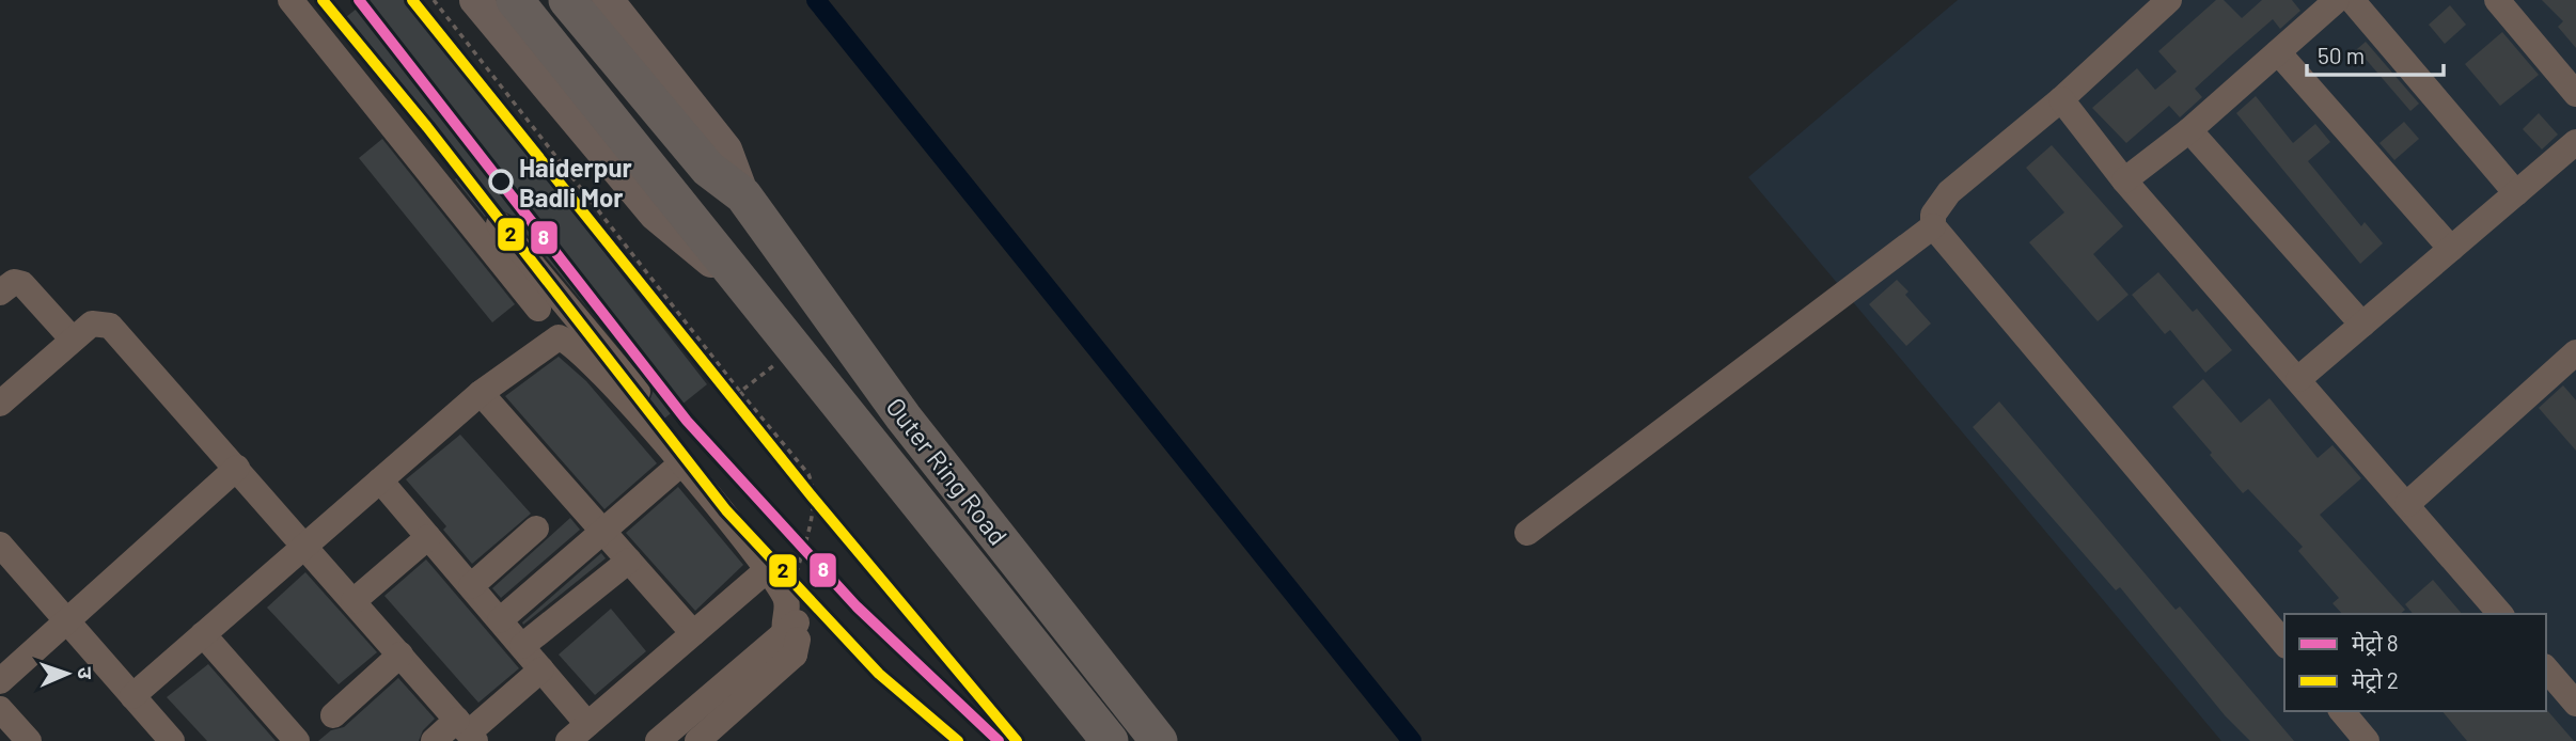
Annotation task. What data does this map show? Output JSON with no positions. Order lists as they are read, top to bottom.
{
  "streets": {
    "highway": ["Outer Ring Road"]
  },
  "places": ["Haiderpur Badli Mor"],
  "lines": ["metro line 8", "metro line 2"],
  "legend": ["मेट्रो 8", "मेट्रो 2"],
  "scale_bar": "50 m",
  "north": "right"
}
